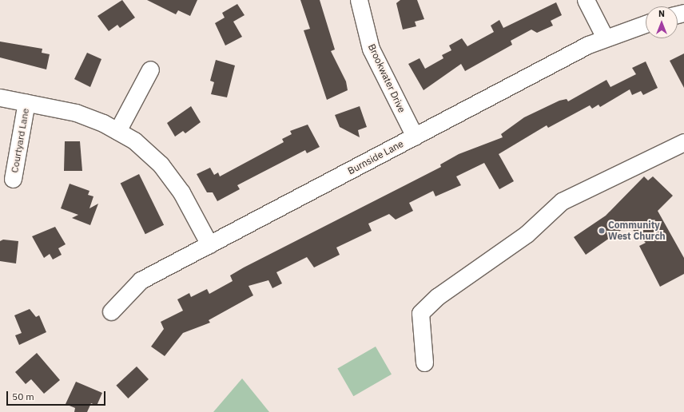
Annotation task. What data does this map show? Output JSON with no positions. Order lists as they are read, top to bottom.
{
  "streets": {
    "street": ["Brookwater Drive", "Courtyard Lane", "Burnside Lane"]
  },
  "crossings": [
    ["Brookwater Drive", "Burnside Lane"]
  ],
  "places": ["Community West Church"],
  "scale_bar": "50 m",
  "north": "top"
}
